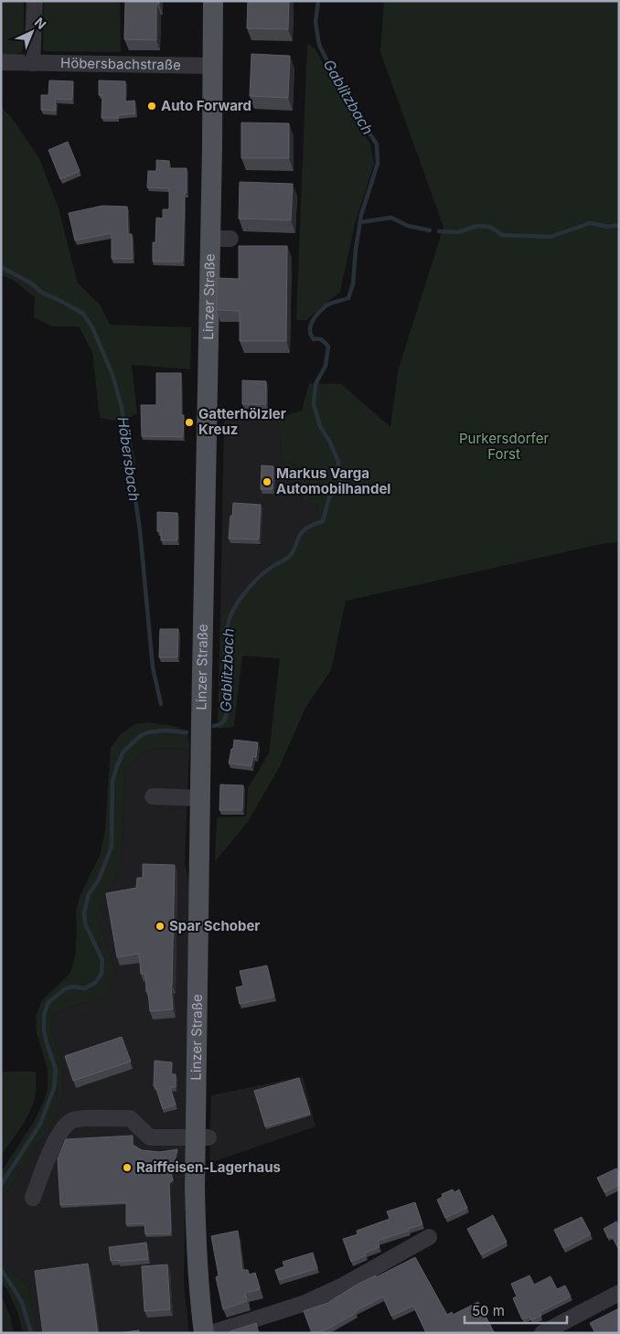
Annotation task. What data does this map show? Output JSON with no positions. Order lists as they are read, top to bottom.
{
  "streets": {
    "main road": ["Linzer Straße"],
    "street": ["Höbersbachstraße"]
  },
  "crossings": [
    ["Höbersbachstraße", "Linzer Straße"]
  ],
  "water": ["Gablitzbach", "Höbersbach"],
  "parks": ["Purkersdorfer Forst"],
  "places": [
    "Auto Forward",
    "Gatterhölzler Kreuz",
    "Markus Varga Automobilhandel",
    "Spar Schober",
    "Raiffeisen-Lagerhaus"
  ],
  "scale_bar": "50 m",
  "north": "top right"
}
